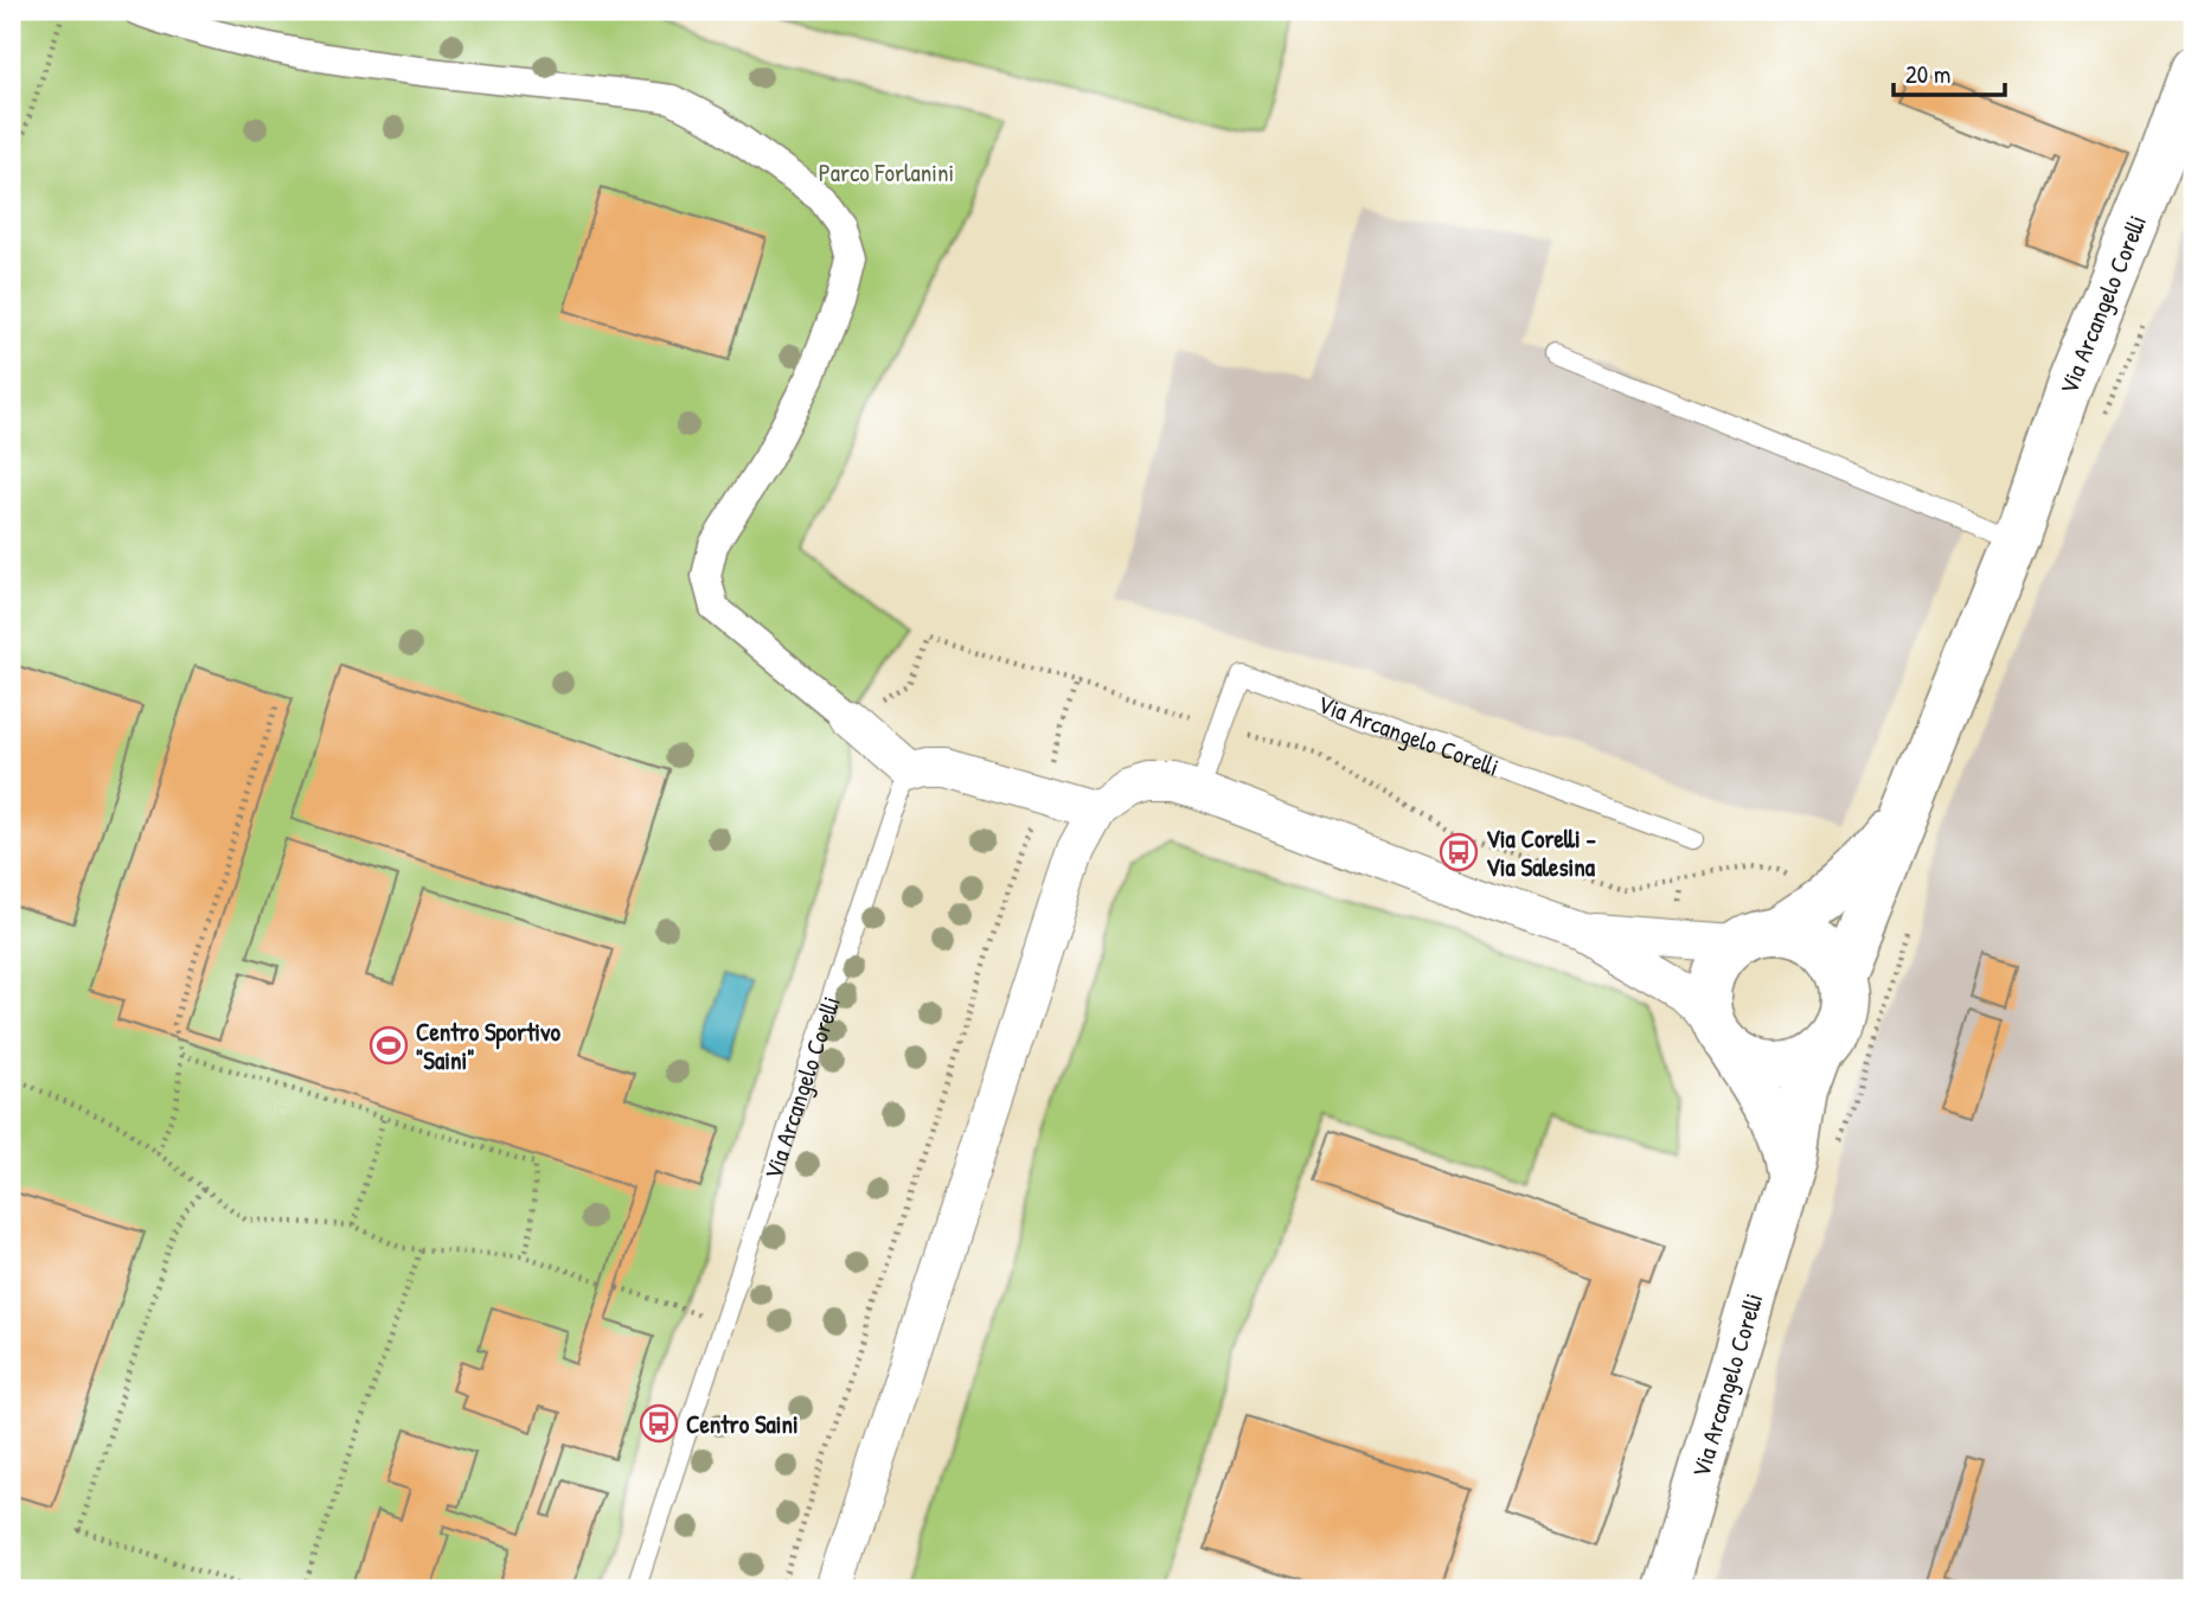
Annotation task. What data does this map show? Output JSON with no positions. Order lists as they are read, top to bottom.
{
  "streets": {
    "street": ["Via Arcangelo Corelli"]
  },
  "parks": ["Parco Forlanini"],
  "places": {
    "bus stop": ["Via Corelli - Via Salesina", "Centro Saini"],
    "sports": ["Centro Sportivo \"Saini\""]
  },
  "scale_bar": "20 m"
}
